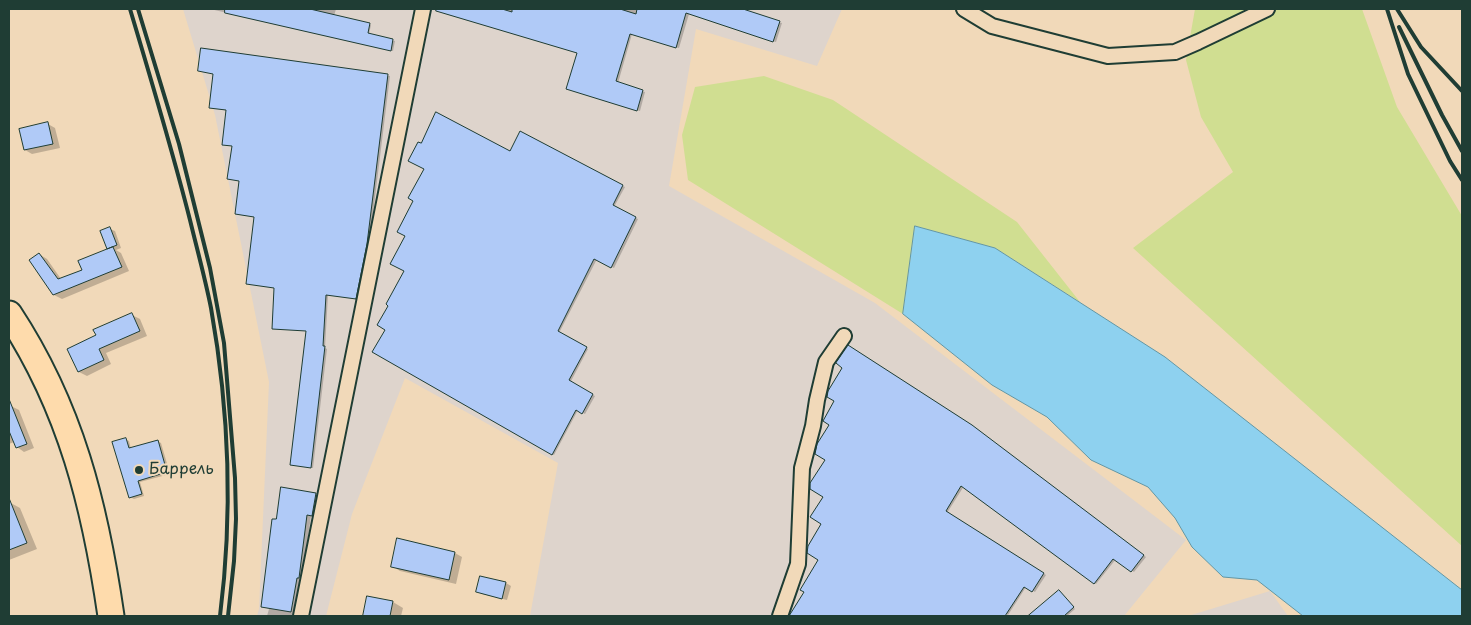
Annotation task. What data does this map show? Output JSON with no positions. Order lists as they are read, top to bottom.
{
  "places": ["Баррель"]
}
